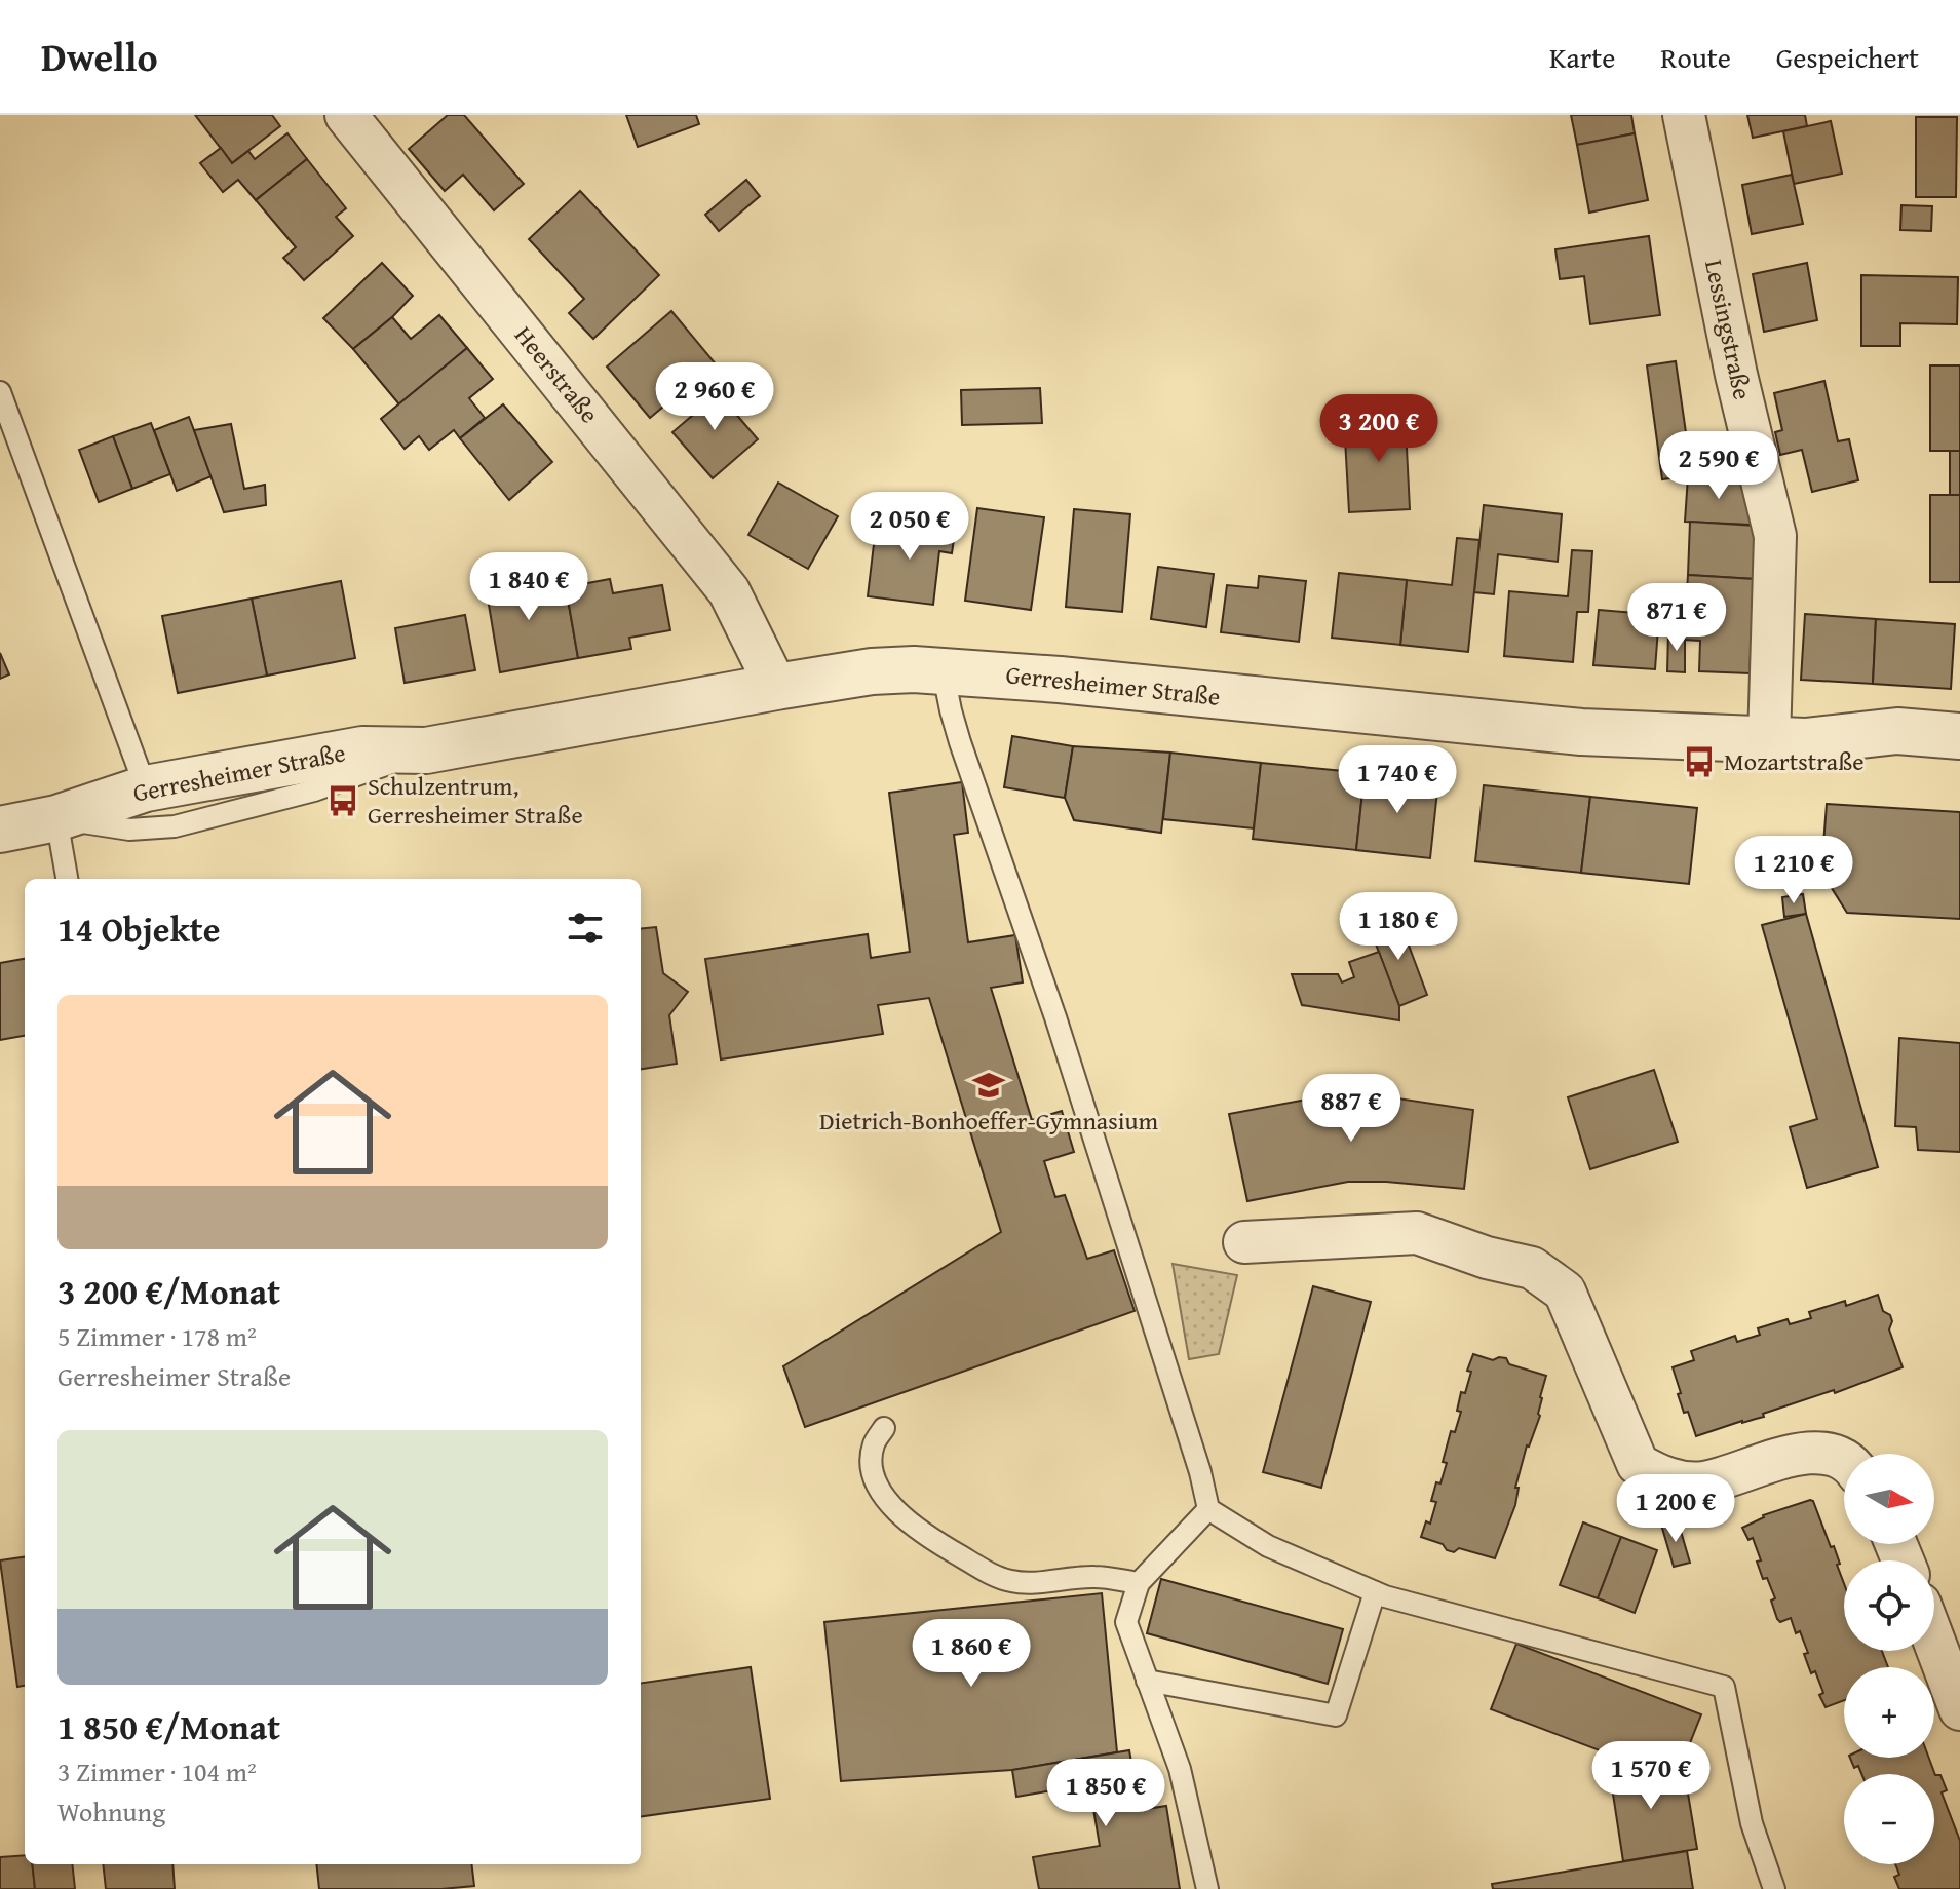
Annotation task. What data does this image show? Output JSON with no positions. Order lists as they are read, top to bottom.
{
  "streets": {
    "street": ["Lessingstraße", "Heerstraße", "Gerresheimer Straße"]
  },
  "crossings": [
    ["Lessingstraße", "Gerresheimer Straße"],
    ["Heerstraße", "Gerresheimer Straße"]
  ],
  "places": {
    "bus stop": ["Mozartstraße", "Schulzentrum, Gerresheimer Straße"],
    "school or university": ["Dietrich-Bonhoeffer-Gymnasium"]
  },
  "north": "right",
  "page": {
    "header": "Dwello",
    "nav": ["Karte", "Route", "Gespeichert"],
    "price": [
      "2 960 €",
      "3 200 €",
      "2 590 €",
      "2 050 €",
      "1 840 €",
      "871 €",
      "1 740 €",
      "1 210 €",
      "1 180 €",
      "887 €",
      "1 200 €",
      "1 860 €",
      "1 570 €",
      "1 850 €"
    ],
    "heading": "14 Objekte",
    "list": [
      {
        "name": "3 200 €/Monat",
        "note": "5 Zimmer · 178 m² · Gerresheimer Straße"
      },
      {
        "name": "1 850 €/Monat",
        "note": "3 Zimmer · 104 m² · Wohnung"
      }
    ],
    "map_buttons": ["+", "−"]
  }
}
